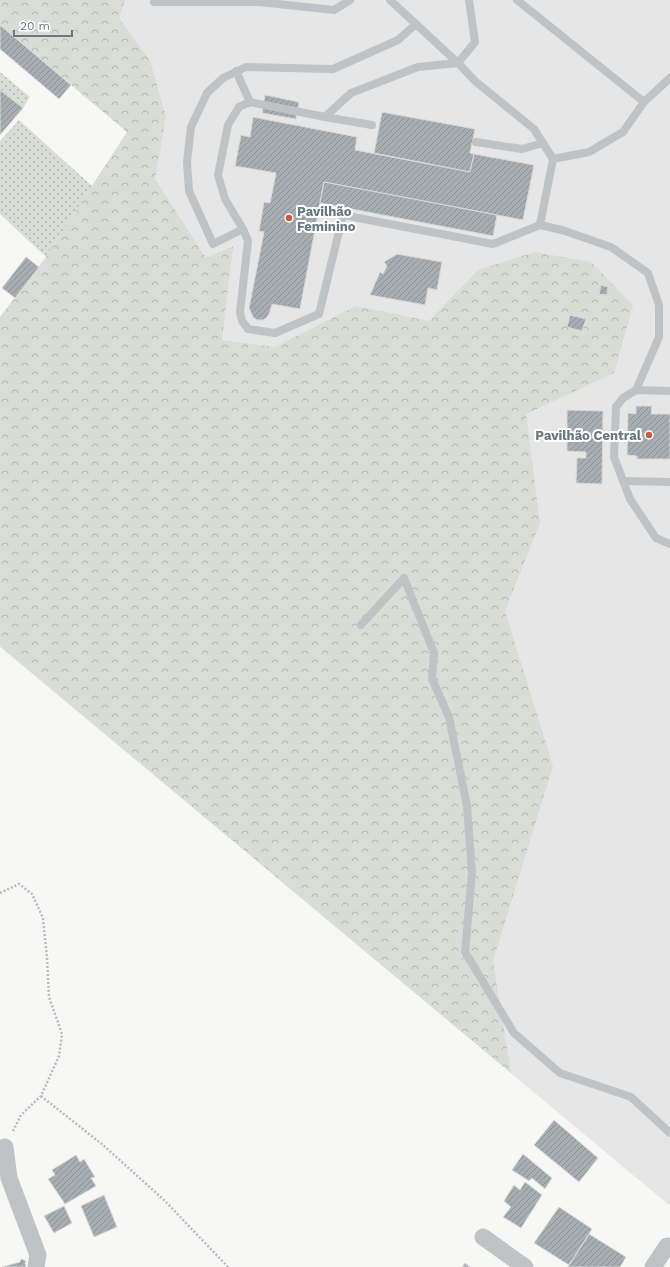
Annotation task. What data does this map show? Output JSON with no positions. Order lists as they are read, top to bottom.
{
  "places": ["Pavilhão Feminino", "Pavilhão Central"],
  "scale_bar": "20 m"
}
